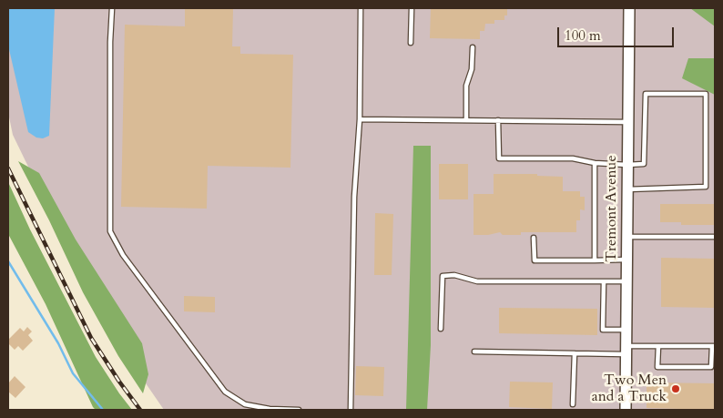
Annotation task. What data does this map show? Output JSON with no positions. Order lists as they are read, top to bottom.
{
  "streets": {
    "street": ["Tremont Avenue"]
  },
  "places": ["Two Men and a Truck"],
  "scale_bar": "100 m"
}
